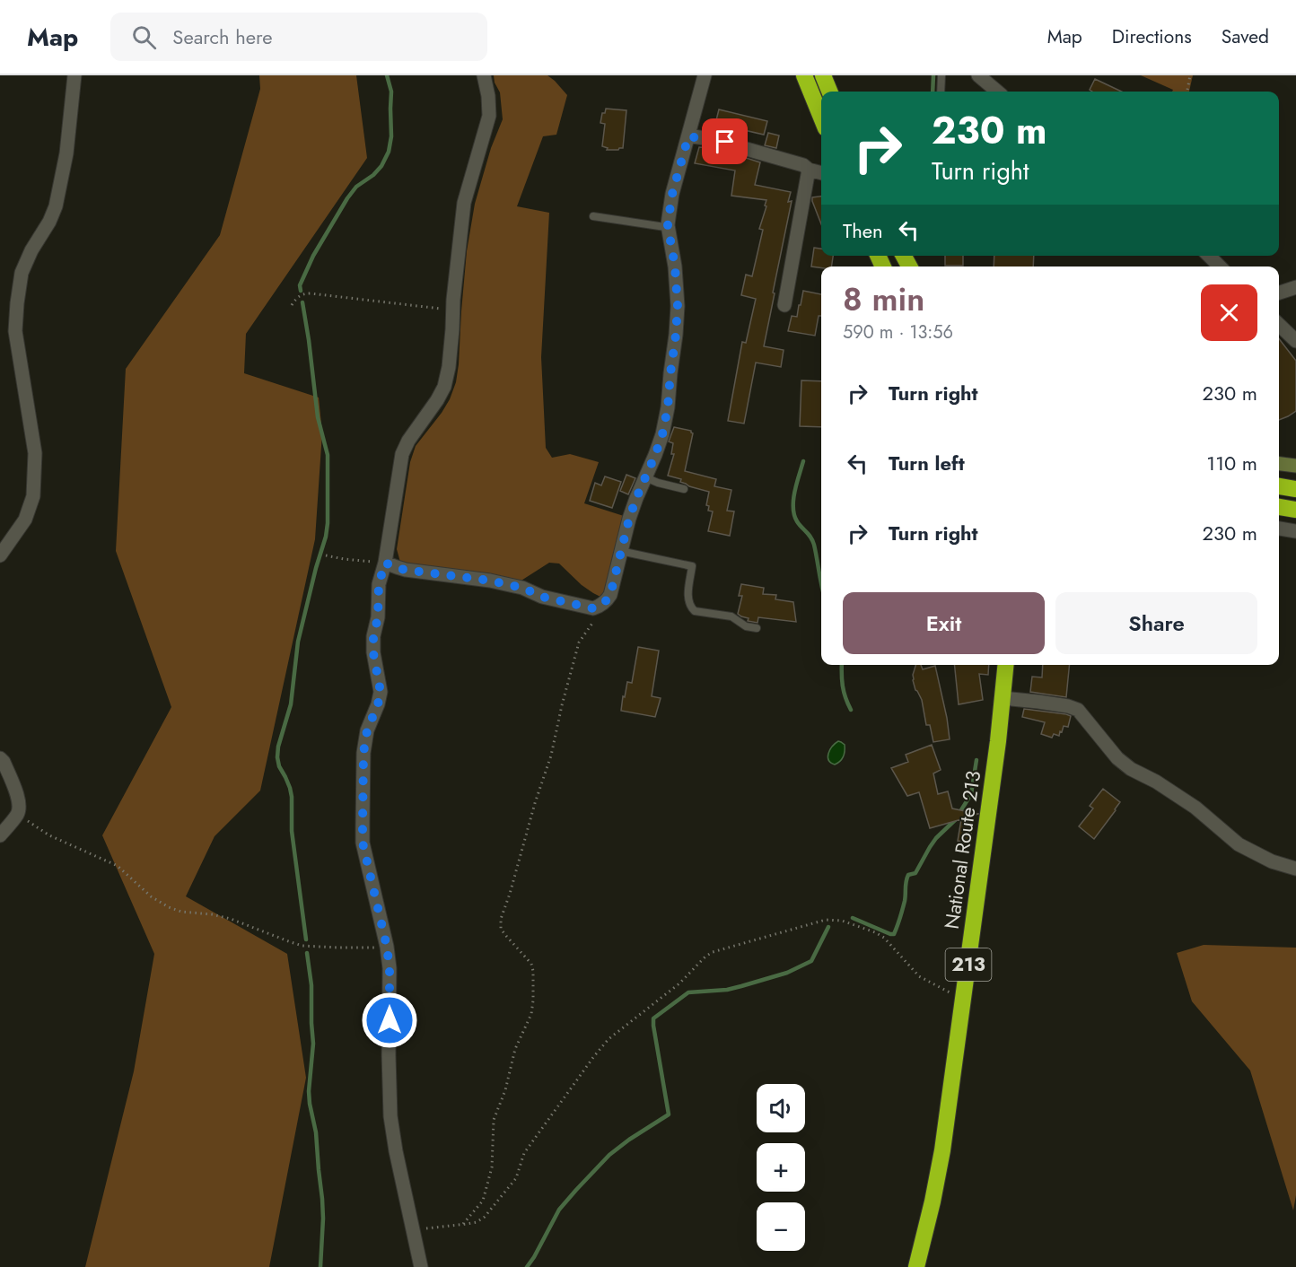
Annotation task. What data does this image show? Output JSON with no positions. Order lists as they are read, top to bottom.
{
  "streets": {
    "highway": ["National Route 213", "213"]
  },
  "page": {
    "header": "Map",
    "search": "Search here",
    "nav": ["Map", "Directions", "Saved"],
    "turn": ["230 m", "Turn right"],
    "then": "Then",
    "heading": ["8 min", "590 m · 13:56"],
    "list": [
      {
        "name": "Turn right",
        "value": "230 m"
      },
      {
        "name": "Turn left",
        "value": "110 m"
      },
      {
        "name": "Turn right",
        "value": "230 m"
      }
    ],
    "buttons": ["Exit", "Share"],
    "map_buttons": ["+", "−"]
  }
}
